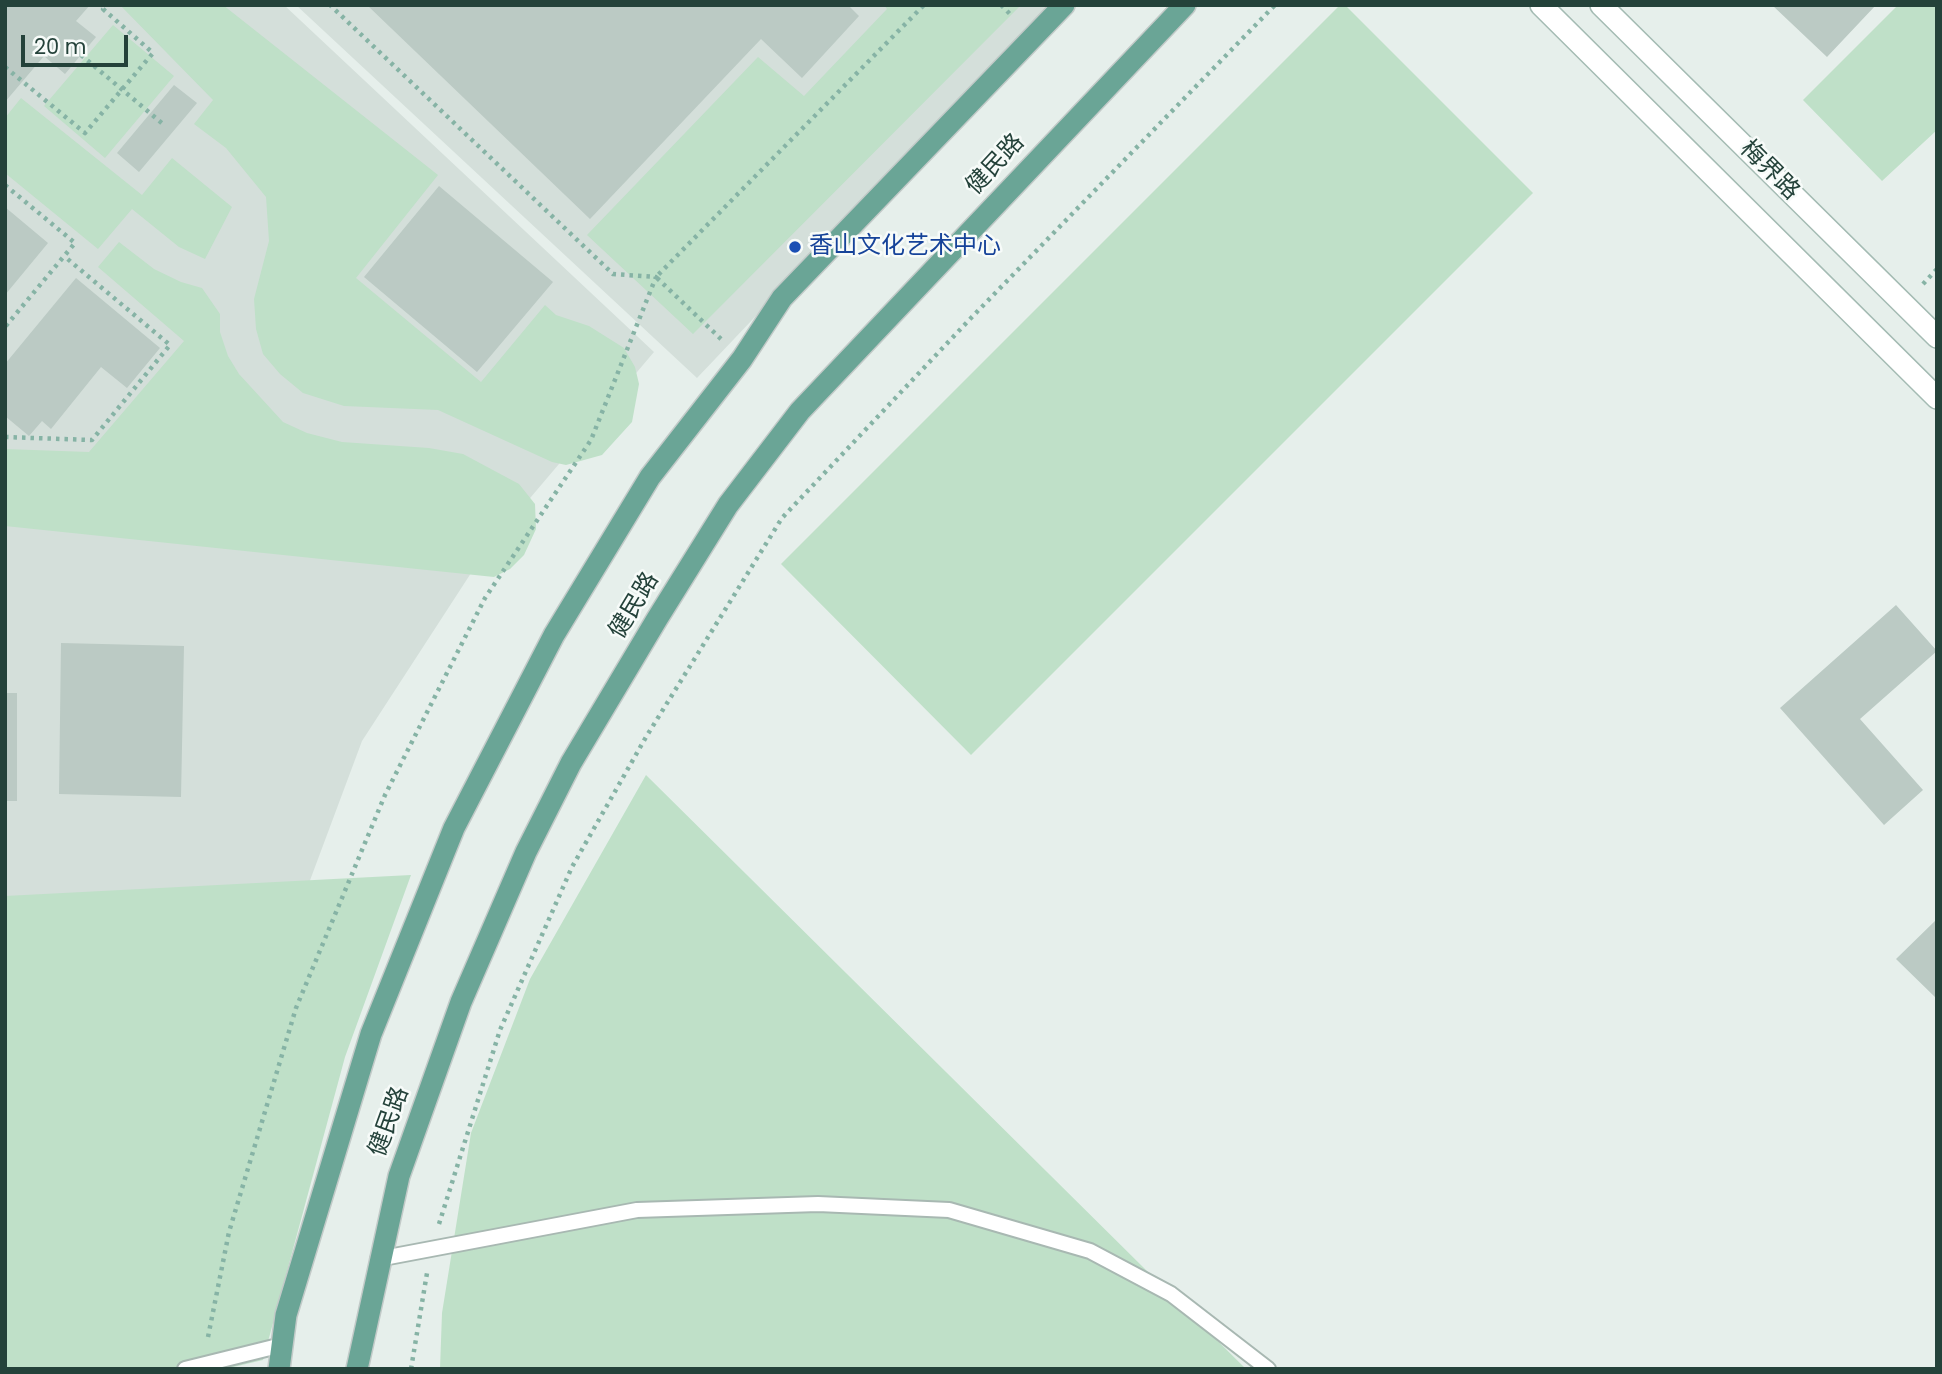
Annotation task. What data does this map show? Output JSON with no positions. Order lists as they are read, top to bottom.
{
  "streets": {
    "main road": ["健民路", "梅界路"]
  },
  "places": ["香山文化艺术中心"],
  "scale_bar": "20 m"
}
